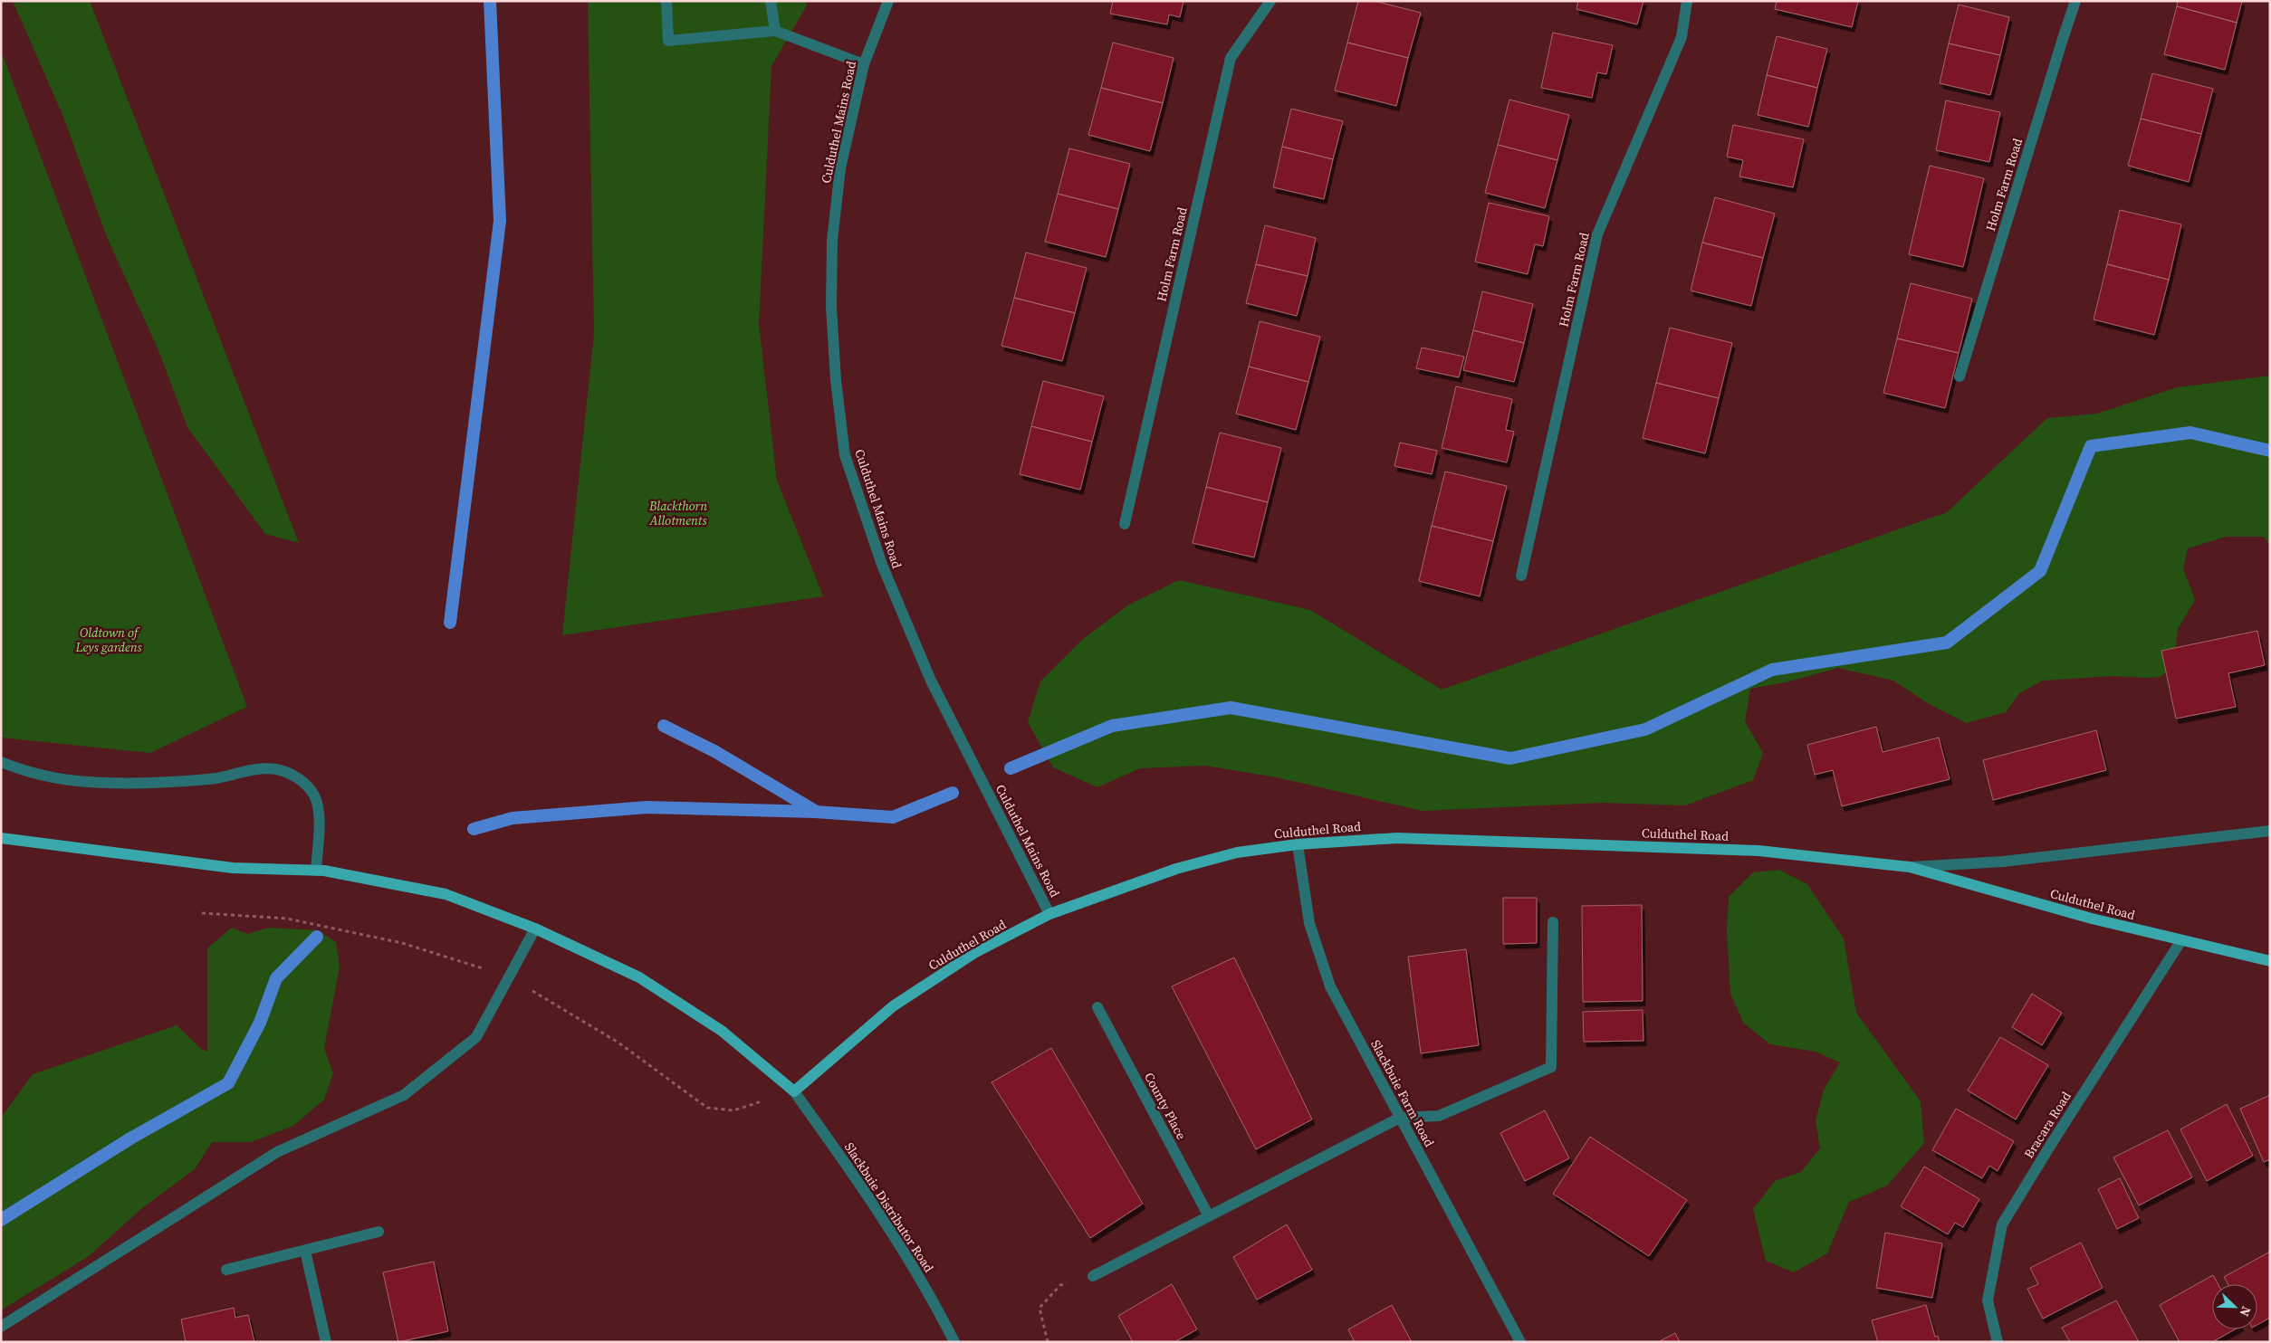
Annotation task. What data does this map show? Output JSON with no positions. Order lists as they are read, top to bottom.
{
  "streets": {
    "main road": ["Culduthel Road"],
    "street": [
      "Culduthel Mains Road",
      "Holm Farm Road",
      "Slackbuie Farm Road",
      "County Place",
      "Bracara Road",
      "Slackbuie Distributor Road"
    ]
  },
  "crossings": [
    ["Culduthel Mains Road", "Culduthel Road"],
    ["Culduthel Road", "Slackbuie Farm Road"],
    ["Culduthel Road", "Bracara Road"],
    ["Culduthel Road", "Slackbuie Distributor Road"]
  ],
  "parks": ["Blackthorn Allotments", "Oldtown of Leys gardens"],
  "north": "bottom right"
}
